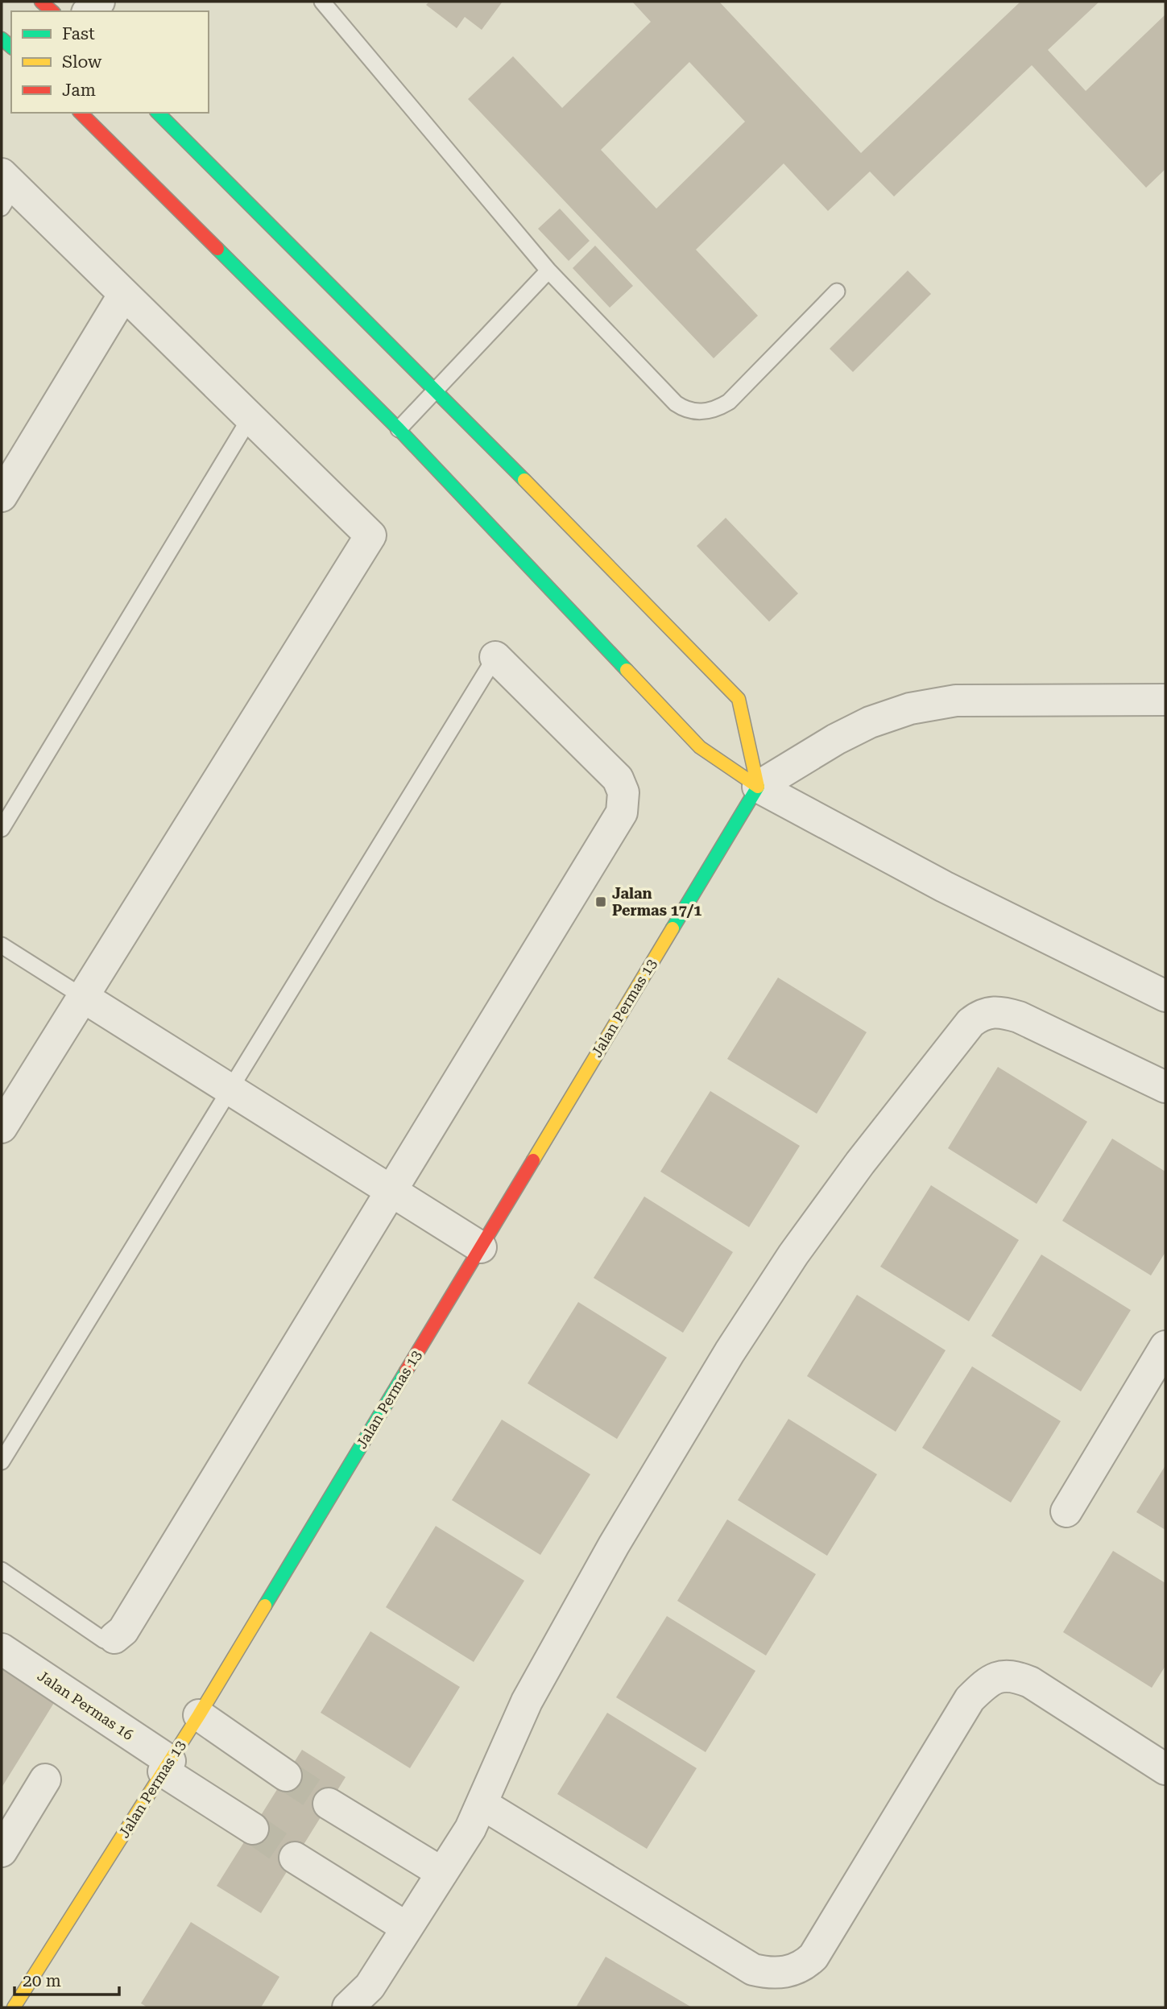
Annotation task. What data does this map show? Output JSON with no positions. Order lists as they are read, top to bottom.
{
  "streets": {
    "main road": ["Jalan Permas 13"],
    "street": ["Jalan Permas 16"]
  },
  "crossings": [
    ["Jalan Permas 13", "Jalan Permas 16"]
  ],
  "places": {
    "transit": ["Jalan Permas 17/1"]
  },
  "legend": ["Fast", "Slow", "Jam"],
  "scale_bar": "20 m"
}
